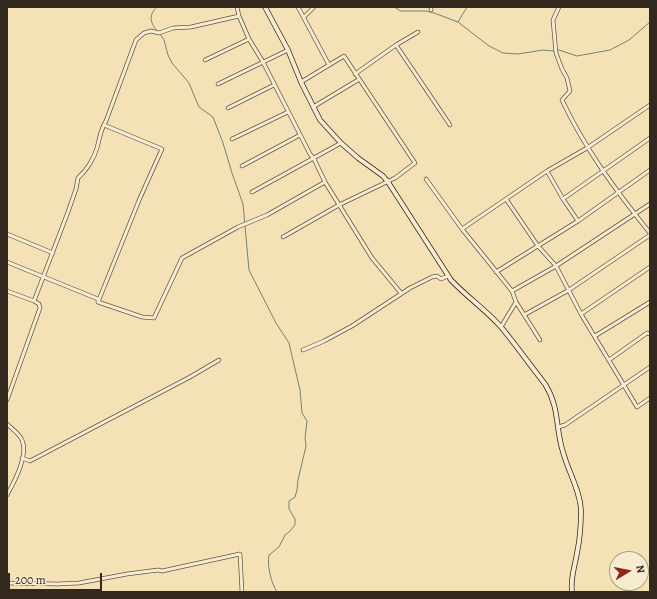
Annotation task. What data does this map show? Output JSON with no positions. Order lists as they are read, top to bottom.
{
  "scale_bar": "200 m",
  "north": "right"
}
